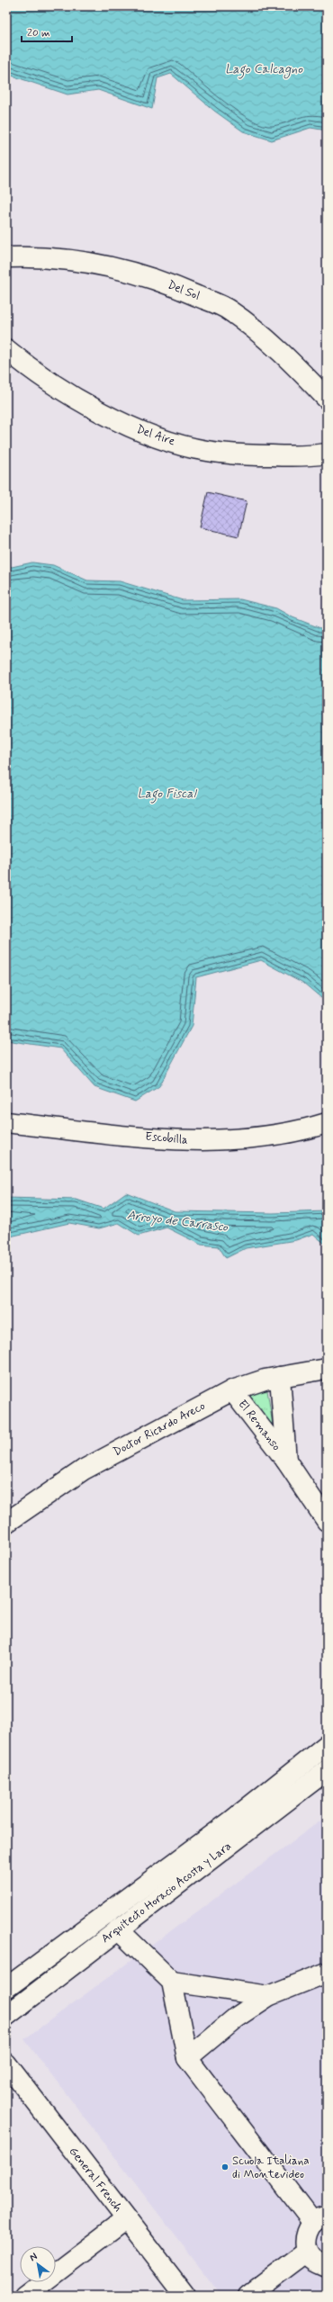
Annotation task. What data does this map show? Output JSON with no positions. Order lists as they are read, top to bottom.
{
  "streets": {
    "street": [
      "Del Sol",
      "Del Aire",
      "Escobilla",
      "El Remanso",
      "Doctor Ricardo Areco",
      "Arquitecto Horacio Acosta y Lara",
      "General French"
    ]
  },
  "crossings": [
    ["El Remanso", "Doctor Ricardo Areco"]
  ],
  "water": ["Lago Calcagno", "Lago Fiscal", "Arroyo de Carrasco"],
  "places": ["Scuola Italiana di Montevideo"],
  "scale_bar": "20 m",
  "north": "top left"
}
